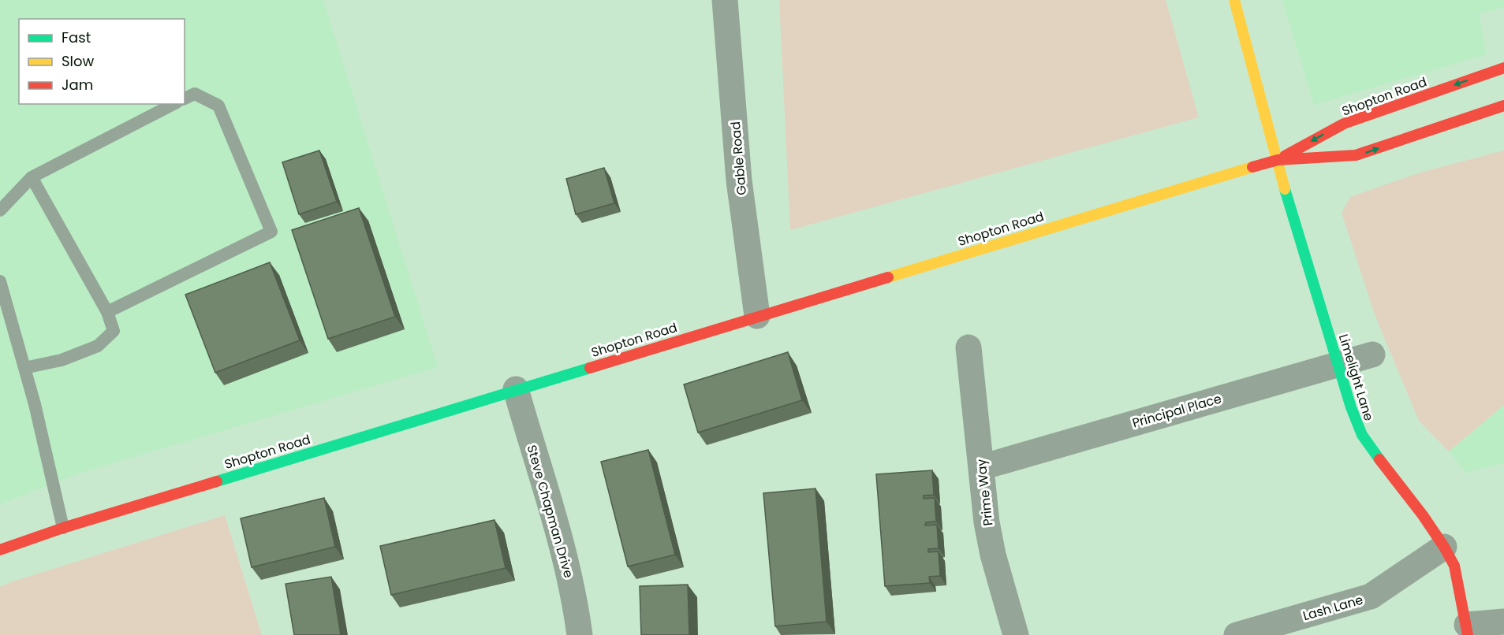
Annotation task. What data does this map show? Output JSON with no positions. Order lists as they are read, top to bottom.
{
  "streets": {
    "street": [
      "Shopton Road",
      "Gable Road",
      "Limelight Lane",
      "Principal Place",
      "Prime Way",
      "Steve Chapman Drive",
      "Lash Lane"
    ]
  },
  "crossings": [
    ["Shopton Road", "Gable Road"],
    ["Shopton Road", "Limelight Lane"],
    ["Shopton Road", "Steve Chapman Drive"],
    ["Limelight Lane", "Principal Place"],
    ["Limelight Lane", "Lash Lane"],
    ["Principal Place", "Prime Way"]
  ],
  "legend": ["Fast", "Slow", "Jam"]
}
